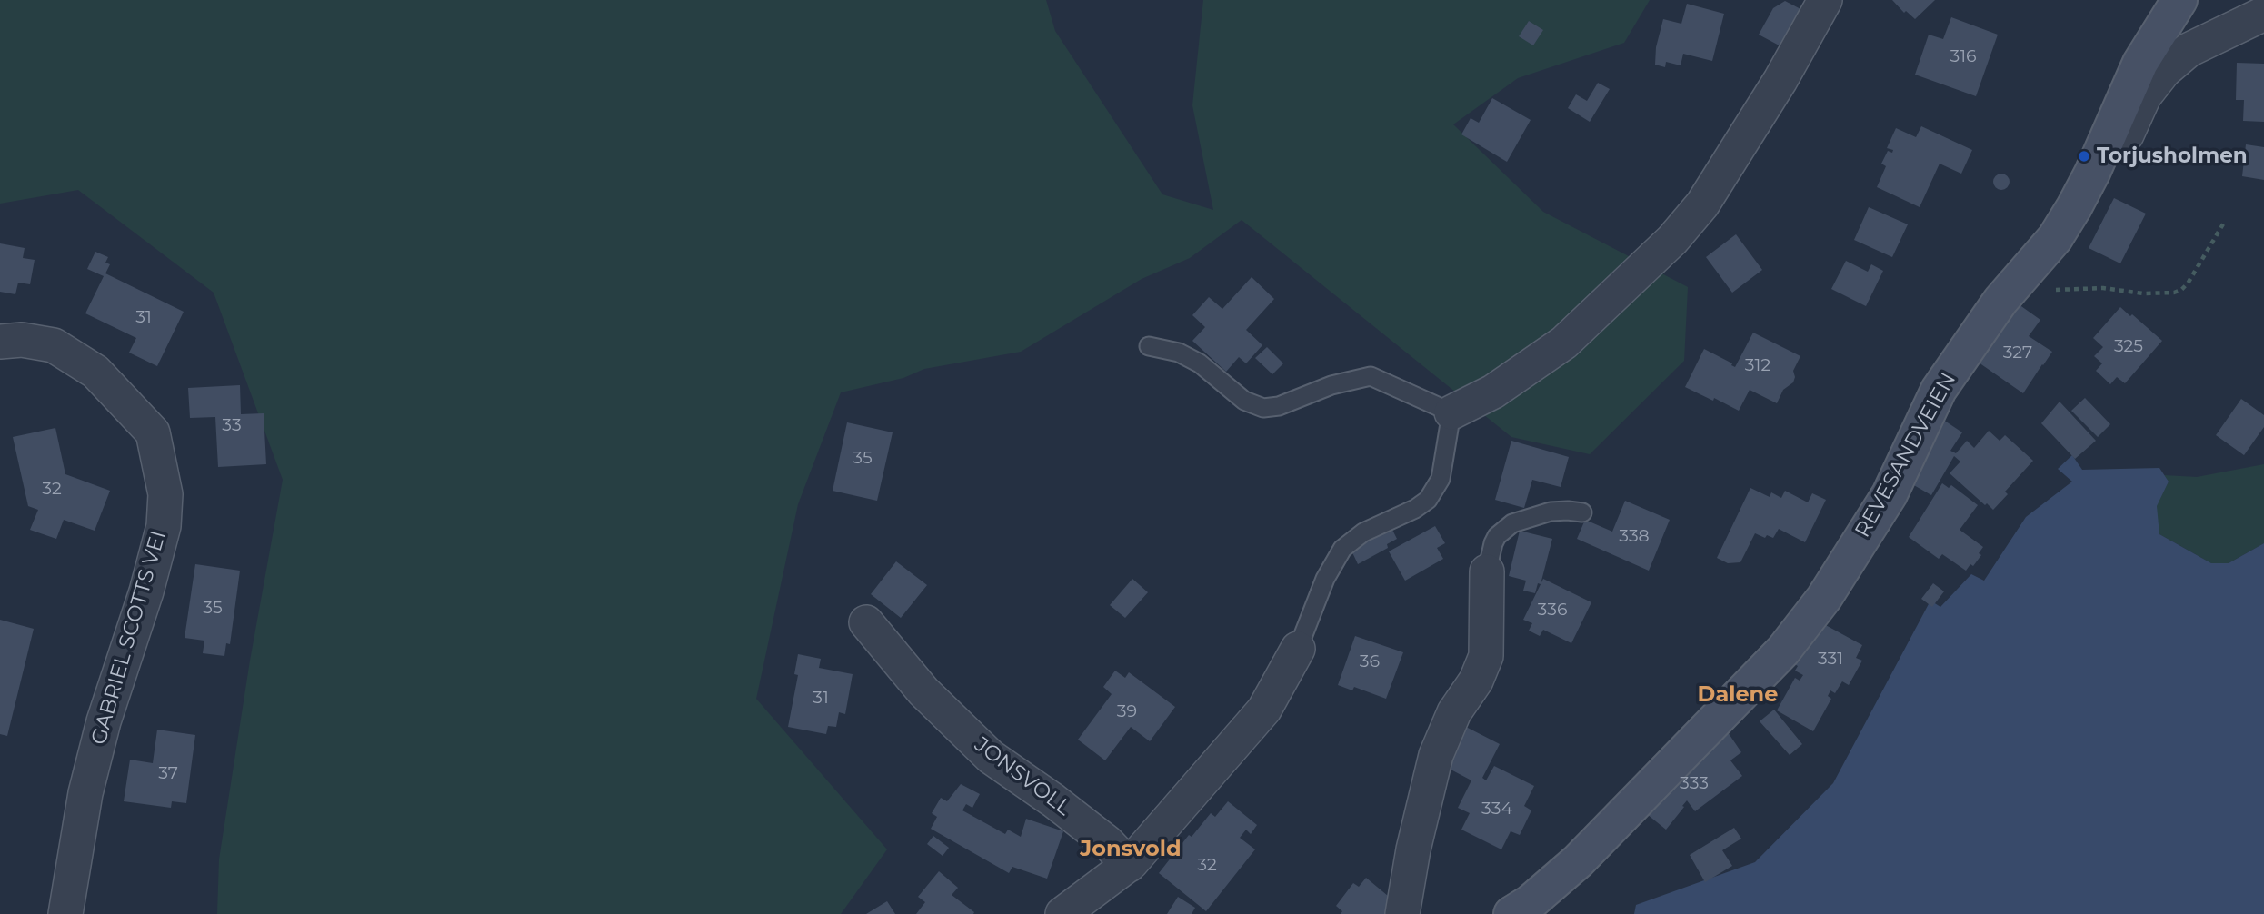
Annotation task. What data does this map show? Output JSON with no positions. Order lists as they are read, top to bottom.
{
  "streets": {
    "main road": ["REVESANDVEIEN"],
    "street": ["GABRIEL SCOTTS VEI", "JONSVOLL"]
  },
  "districts": ["Dalene", "Jonsvold"],
  "places": ["Torjusholmen"],
  "house_numbers": [
    "316",
    "31",
    "325",
    "327",
    "312",
    "33",
    "35",
    "32",
    "338",
    "35",
    "336",
    "331",
    "36",
    "31",
    "39",
    "37",
    "333",
    "334",
    "32"
  ]
}
